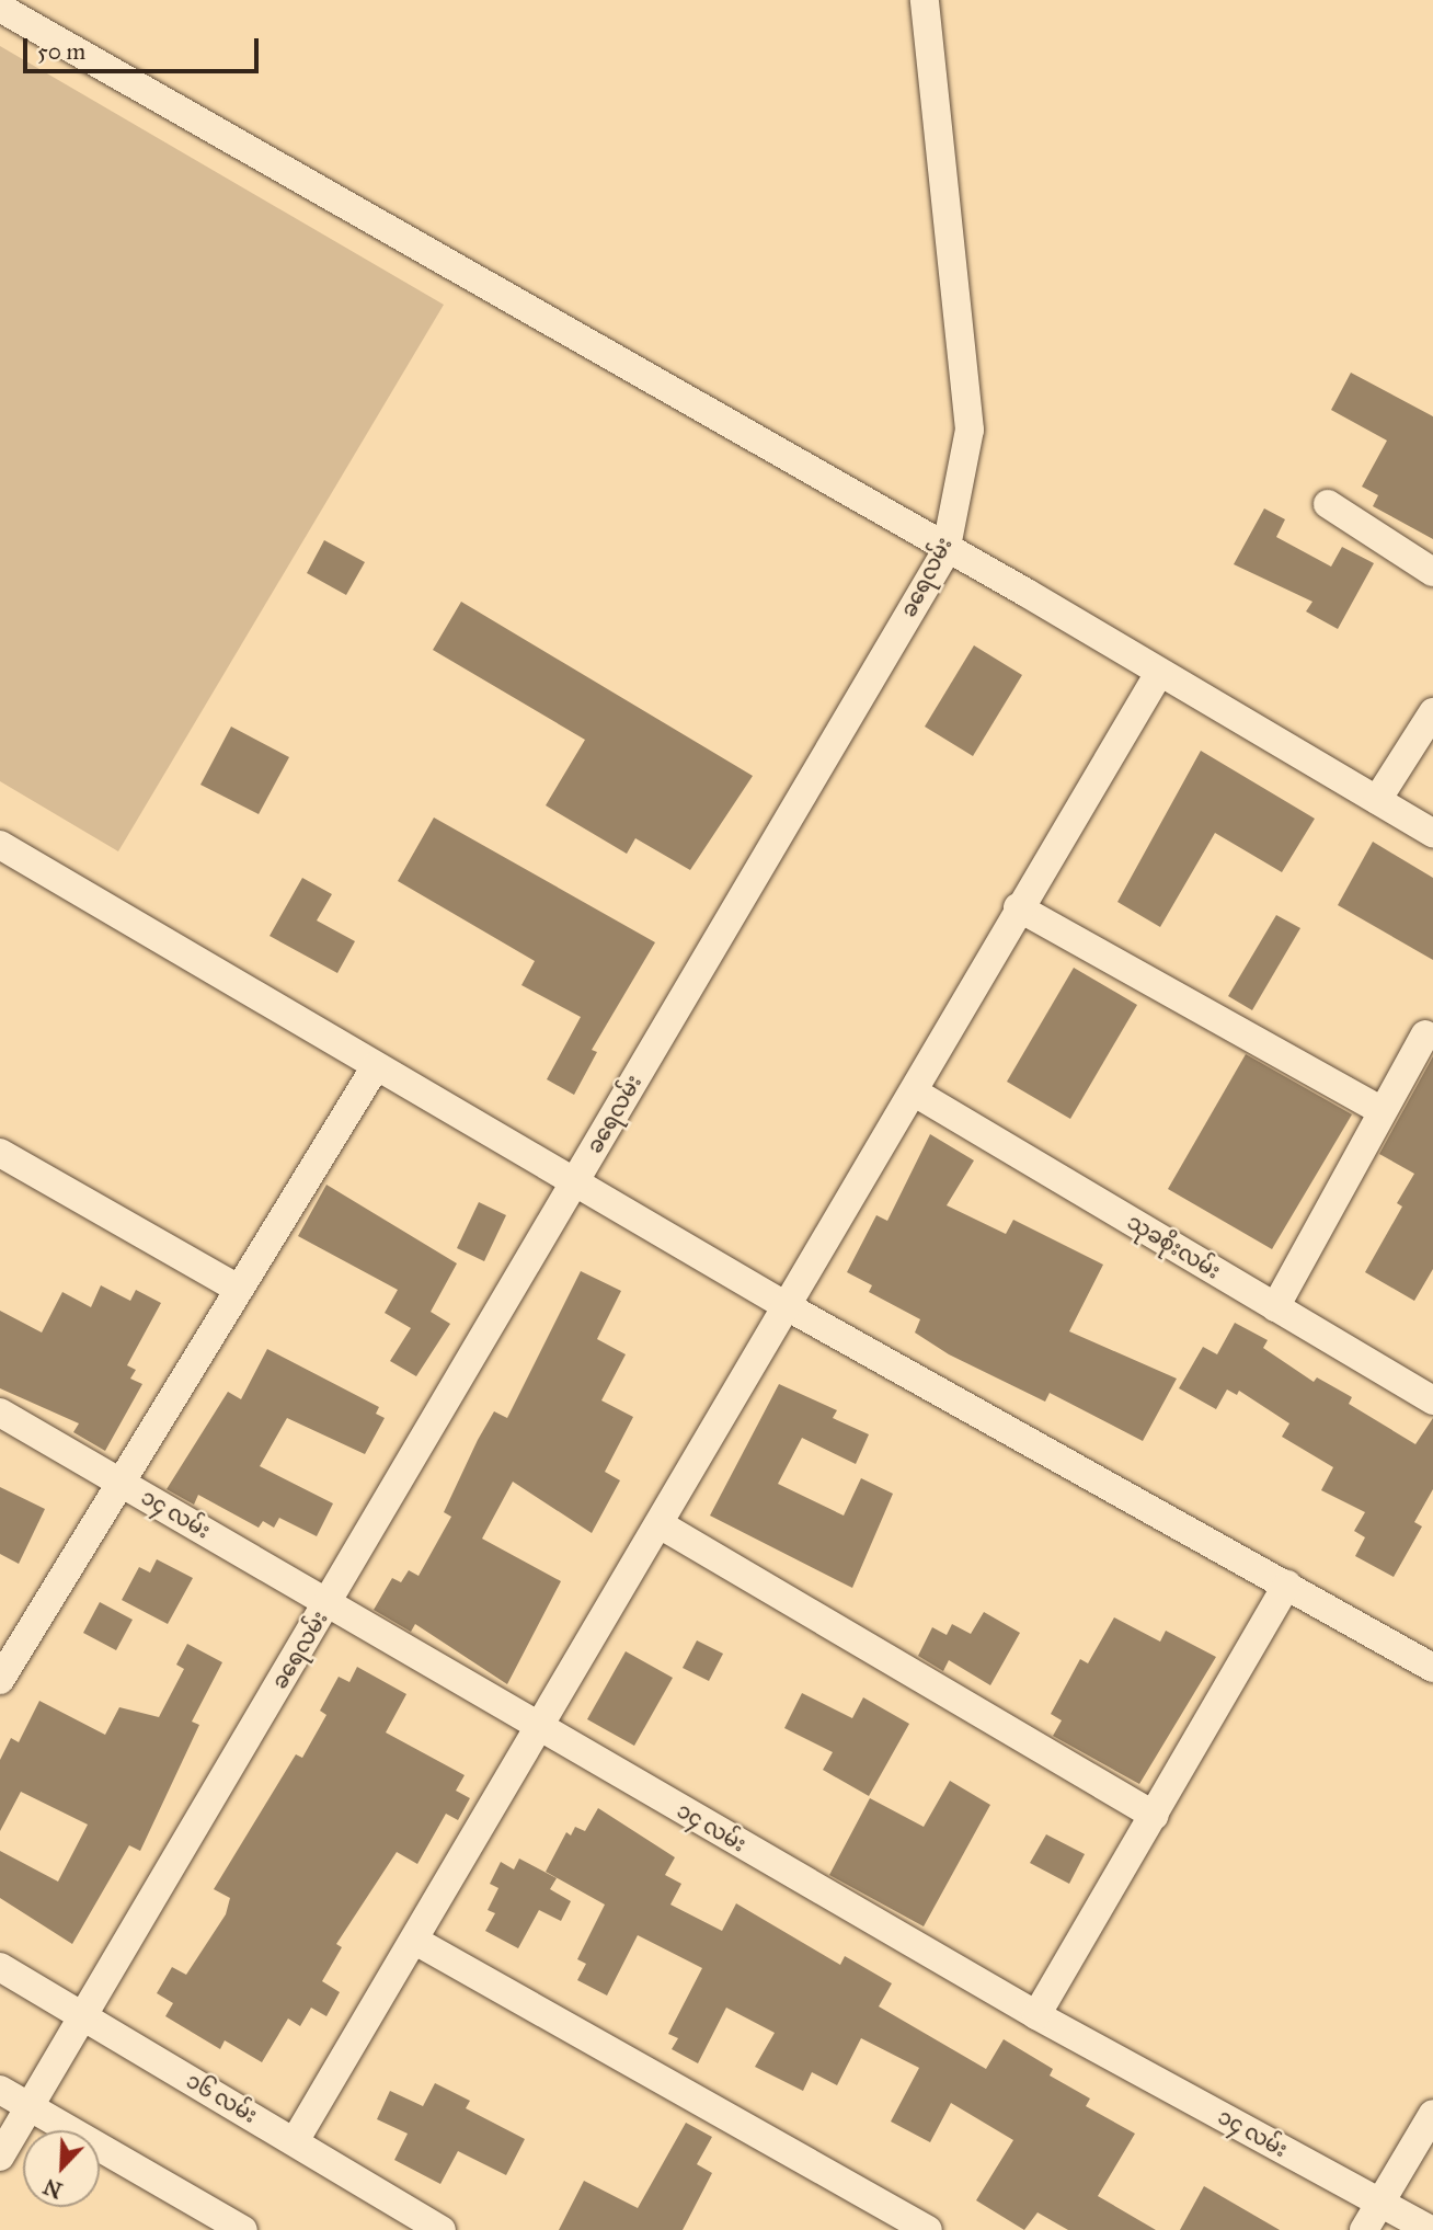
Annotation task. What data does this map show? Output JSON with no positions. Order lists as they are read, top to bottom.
{
  "streets": {
    "street": [
      "ခရေလမ်း",
      "သုခစိုးလမ်း",
      "၁၄ လမ်း",
      "၁၆ လမ်း"
    ]
  },
  "crossings": [
    ["ခရေလမ်း", "၁၄ လမ်း"],
    ["ခရေလမ်း", "၁၆ လမ်း"]
  ],
  "scale_bar": "50 m",
  "north": "bottom left"
}
